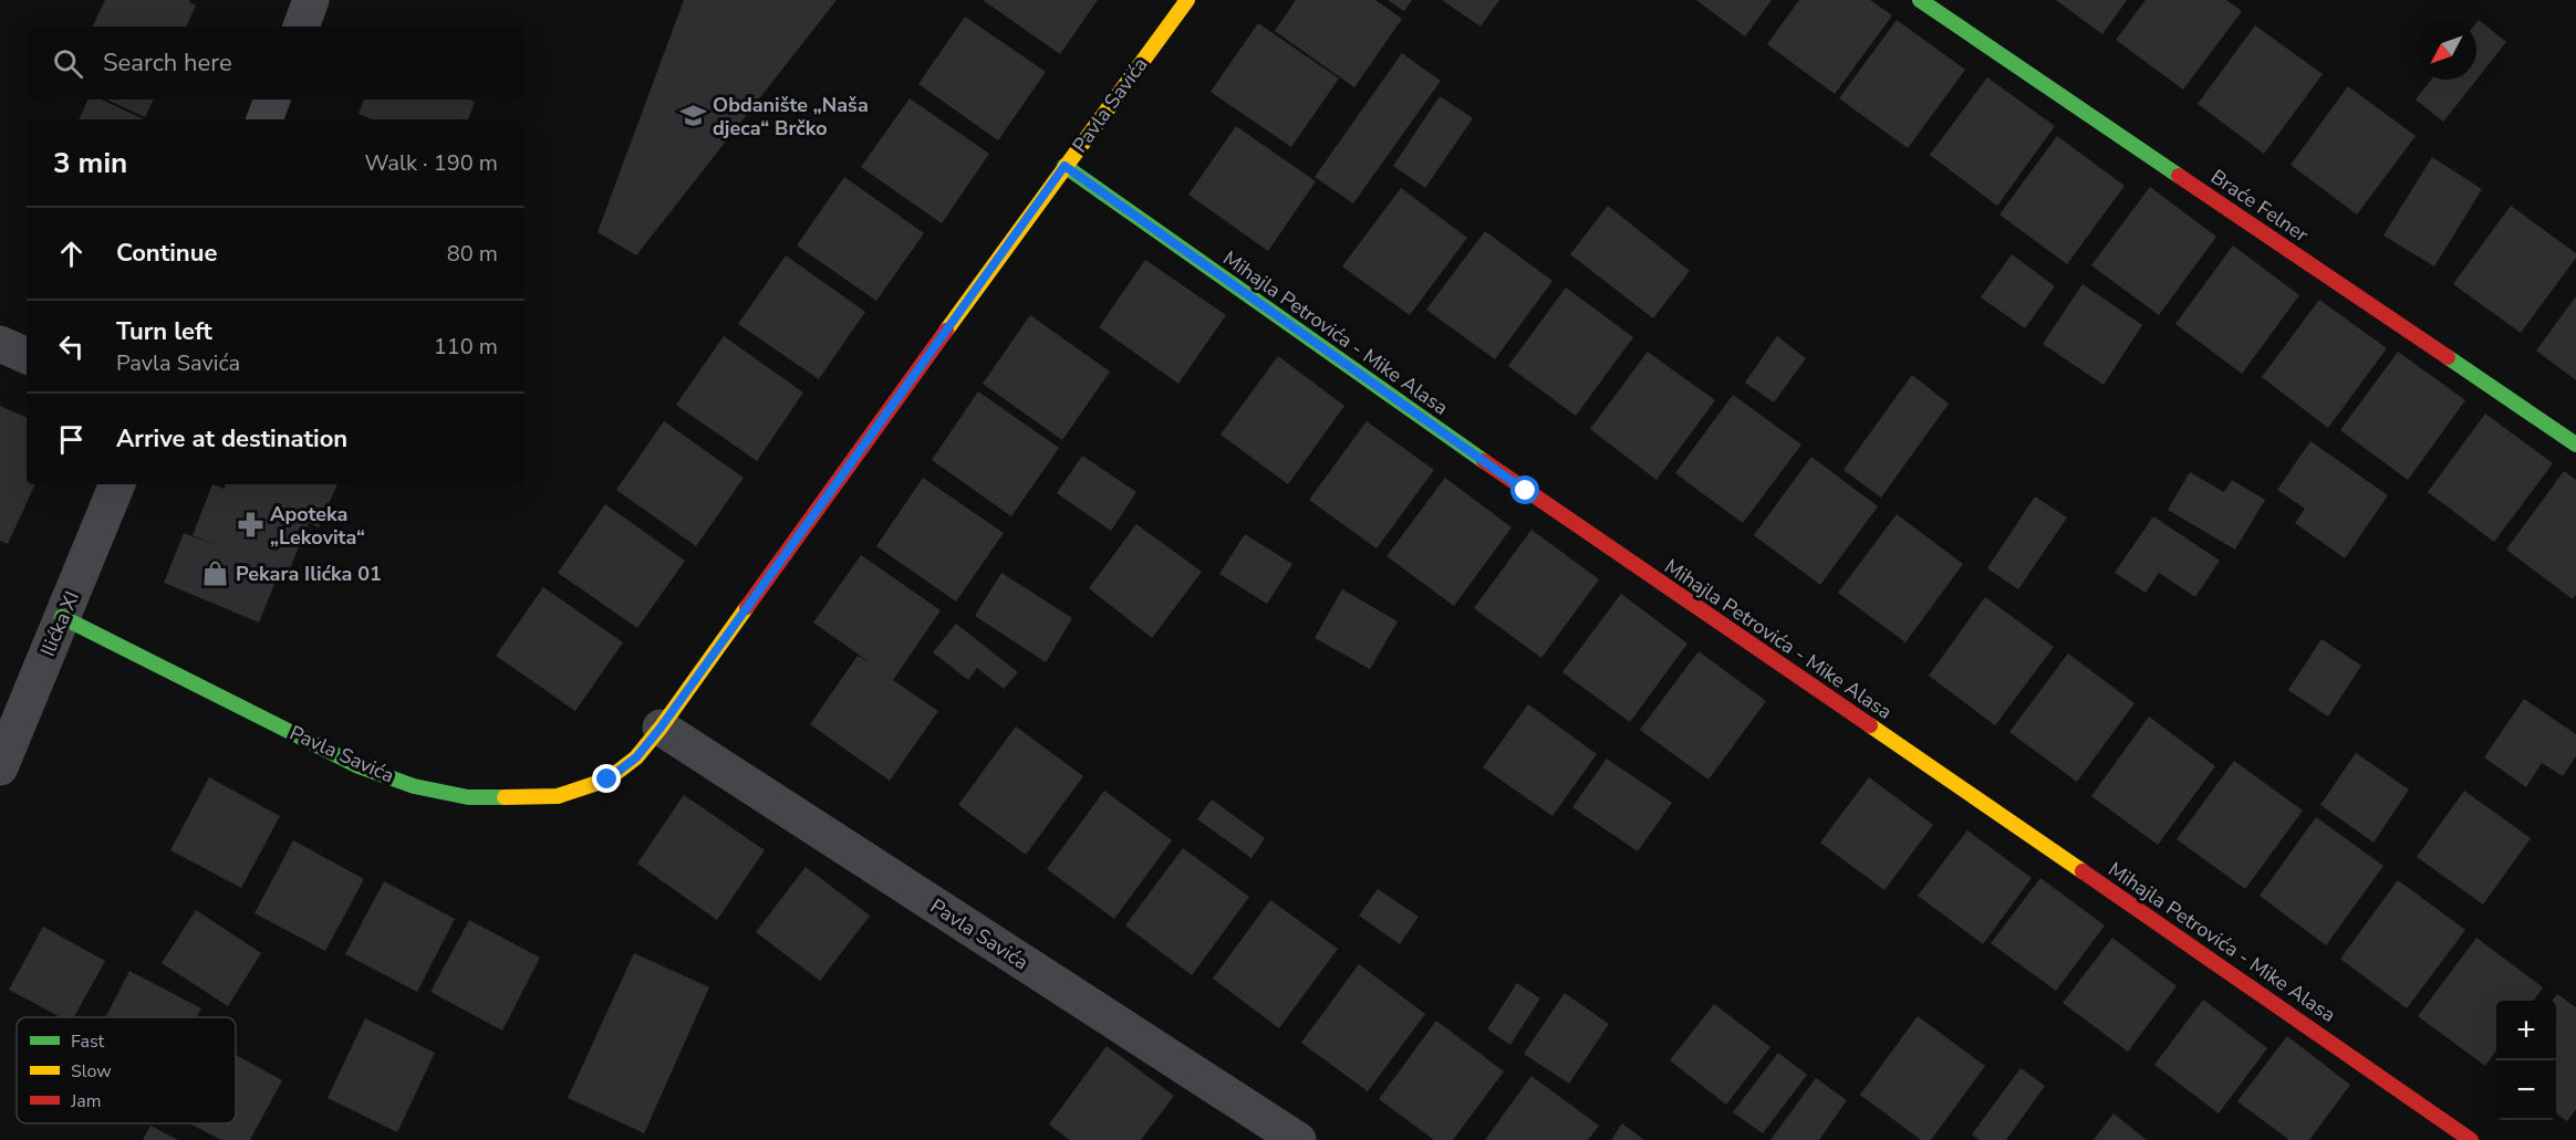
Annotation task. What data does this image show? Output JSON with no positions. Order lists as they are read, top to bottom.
{
  "streets": {
    "street": [
      "Pavla Savića",
      "Braće Felner",
      "Mihajla Petrovića - Mike Alasa",
      "Ilićka XI"
    ]
  },
  "crossings": [
    ["Pavla Savića", "Mihajla Petrovića - Mike Alasa"],
    ["Pavla Savića", "Ilićka XI"]
  ],
  "places": {
    "school or university": ["Obdanište „Naša djeca“ Brčko"],
    "pharmacy": ["Apoteka „Lekovita“"],
    "shop": ["Pekara Ilićka 01"]
  },
  "legend": ["Fast", "Slow", "Jam"],
  "north": "bottom left",
  "page": {
    "search": "Search here",
    "heading": ["3 min", "Walk · 190 m"],
    "list": [
      ["Continue", "80 m"],
      ["Turn left", "Pavla Savića", "110 m"],
      "Arrive at destination"
    ],
    "map_buttons": ["+", "−"]
  }
}
